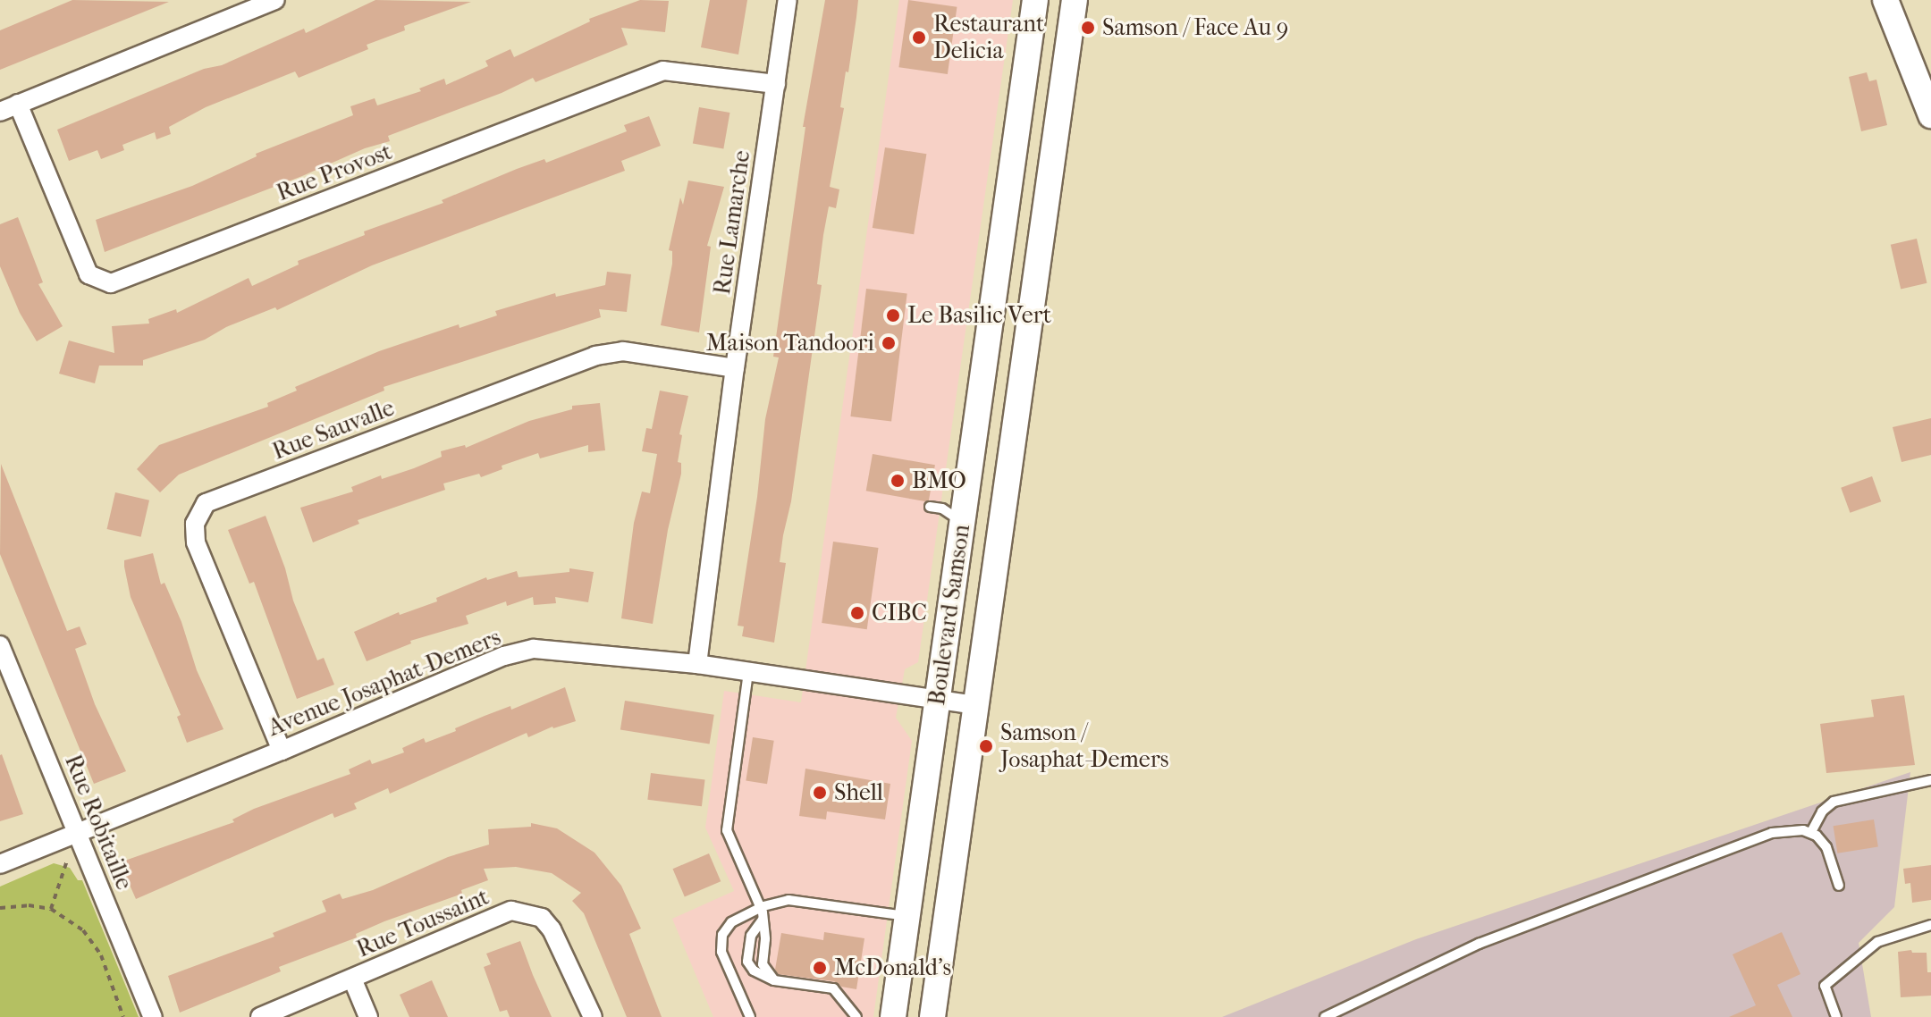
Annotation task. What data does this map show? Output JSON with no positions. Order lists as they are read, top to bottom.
{
  "streets": {
    "street": [
      "Rue Provost",
      "Rue Lamarche",
      "Rue Sauvalle",
      "Boulevard Samson",
      "Avenue Josaphat-Demers",
      "Rue Robitaille",
      "Rue Toussaint"
    ]
  },
  "crossings": [
    ["Rue Provost", "Rue Lamarche"],
    ["Rue Lamarche", "Rue Sauvalle"],
    ["Rue Lamarche", "Avenue Josaphat-Demers"],
    ["Rue Sauvalle", "Avenue Josaphat-Demers"],
    ["Boulevard Samson", "Avenue Josaphat-Demers"],
    ["Avenue Josaphat-Demers", "Rue Robitaille"]
  ],
  "places": [
    "Samson / Face Au 9",
    "Restaurant Delicia",
    "Le Basilic Vert",
    "Maison Tandoori",
    "BMO",
    "CIBC",
    "Samson / Josaphat-Demers",
    "Shell",
    "McDonald's"
  ]
}
